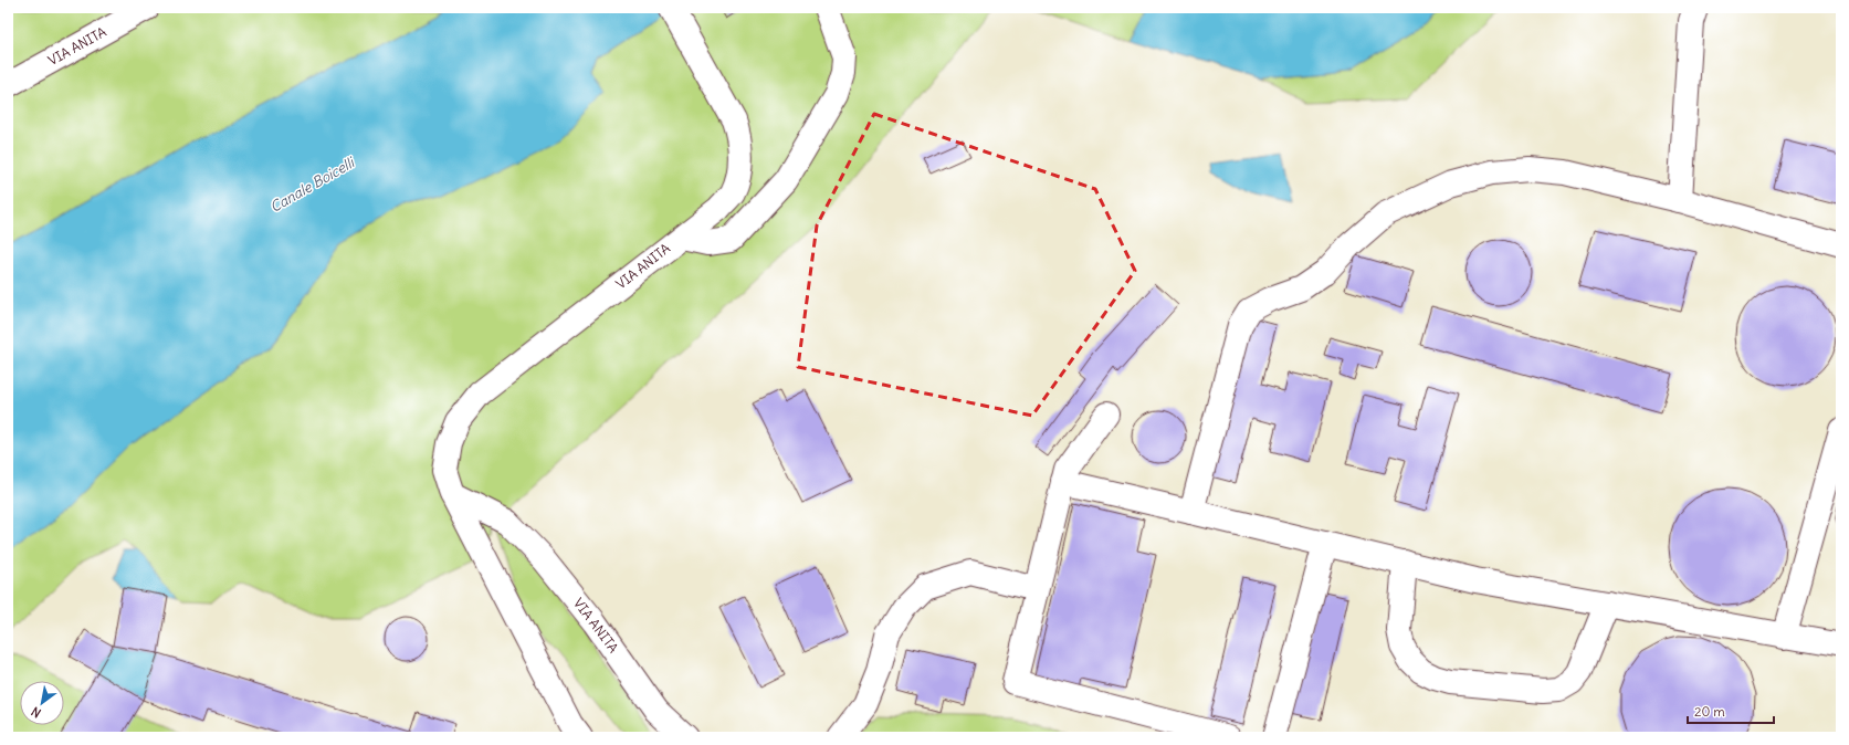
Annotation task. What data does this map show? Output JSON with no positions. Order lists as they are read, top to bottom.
{
  "streets": {
    "street": ["VIA ANITA"]
  },
  "water": ["Canale Boicelli"],
  "scale_bar": "20 m",
  "north": "bottom left"
}
